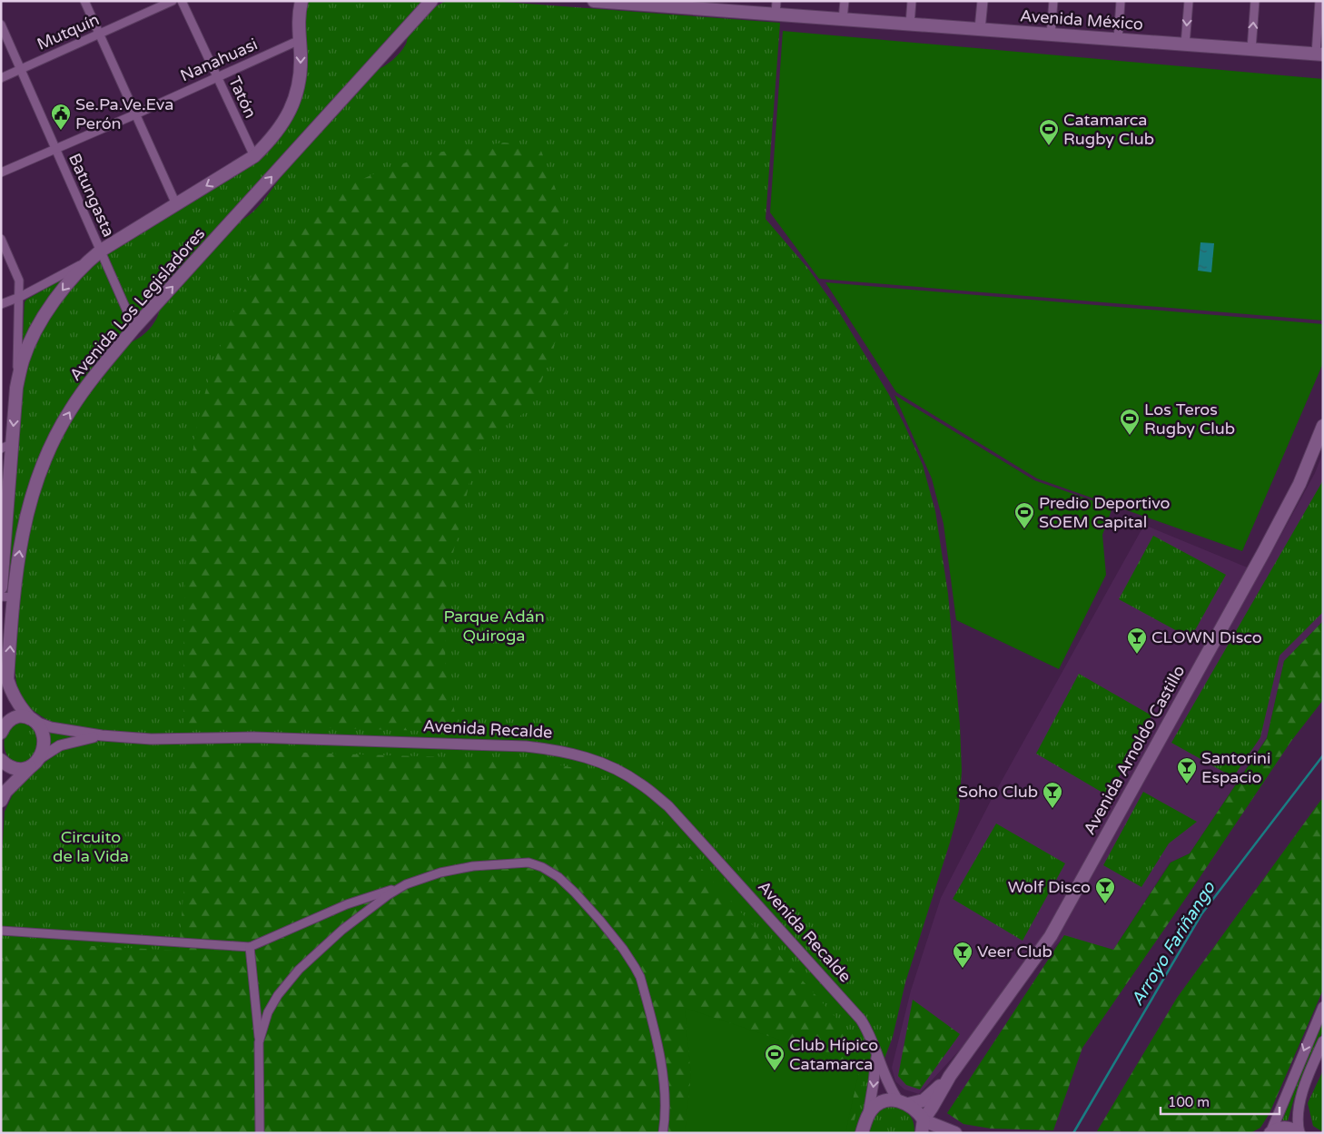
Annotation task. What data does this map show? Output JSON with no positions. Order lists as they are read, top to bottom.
{
  "streets": {
    "main road": ["Avenida México", "Avenida Los Legisladores", "Avenida Arnoldo Castillo"],
    "street": [
      "Mutquín",
      "Nanahuasi",
      "Tatón",
      "Batungasta",
      "Avenida Recalde"
    ]
  },
  "crossings": [
    ["Mutquín", "Batungasta"],
    ["Nanahuasi", "Tatón"],
    ["Nanahuasi", "Batungasta"],
    ["Batungasta", "Avenida Los Legisladores"],
    ["Avenida Los Legisladores", "Avenida Recalde"],
    ["Avenida Recalde", "Avenida Arnoldo Castillo"]
  ],
  "water": ["Arroyo Fariñango"],
  "parks": ["Parque Adán Quiroga", "Circuito de la Vida"],
  "places": {
    "public building": ["Se.Pa.Ve.Eva Perón"],
    "sports": [
      "Catamarca Rugby Club",
      "Los Teros Rugby Club",
      "Predio Deportivo SOEM Capital",
      "Club Hípico Catamarca"
    ],
    "bar": [
      "CLOWN Disco",
      "Santorini Espacio",
      "Soho Club",
      "Wolf Disco",
      "Veer Club"
    ]
  },
  "scale_bar": "100 m"
}
